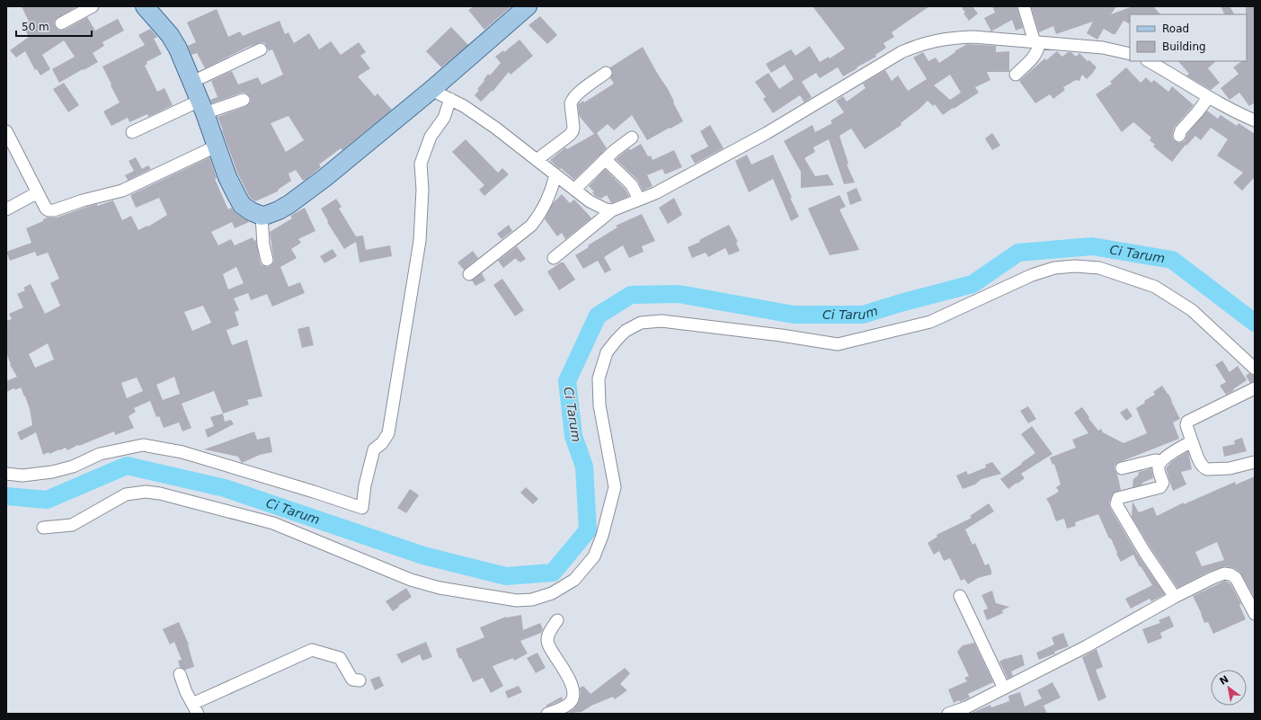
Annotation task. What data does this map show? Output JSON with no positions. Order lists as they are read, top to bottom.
{
  "water": ["Ci Tarum"],
  "legend": ["Road", "Building"],
  "scale_bar": "50 m",
  "north": "top left"
}
